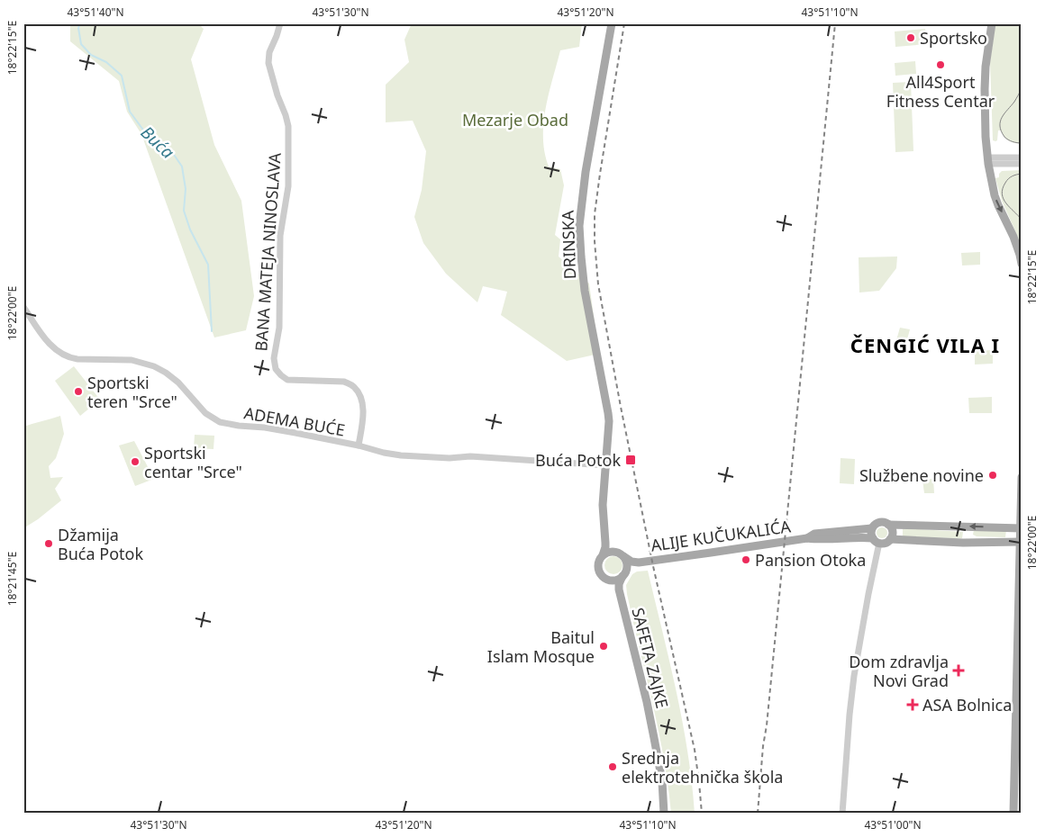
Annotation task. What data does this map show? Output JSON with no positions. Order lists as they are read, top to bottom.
{
  "streets": {
    "main road": ["DRINSKA", "ALIJE KUČUKALIĆA", "SAFETA ZAJKE"],
    "street": ["BANA MATEJA NINOSLAVA", "ADEMA BUĆE"]
  },
  "crossings": [
    ["DRINSKA", "ADEMA BUĆE"],
    ["BANA MATEJA NINOSLAVA", "ADEMA BUĆE"],
    ["ALIJE KUČUKALIĆA", "SAFETA ZAJKE"]
  ],
  "districts": ["ČENGIĆ VILA I"],
  "water": ["Buća"],
  "parks": ["Mezarje Obad"],
  "places": {
    "other": [
      "Sportsko",
      "All4Sport Fitness Centar",
      "Sportski teren \"Srce\"",
      "Sportski centar \"Srce\"",
      "Službene novine",
      "Džamija Buća Potok",
      "Pansion Otoka",
      "Baitul Islam Mosque",
      "Srednja elektrotehnička škola"
    ],
    "transit": ["Buća Potok"],
    "health": ["Dom zdravlja Novi Grad", "ASA Bolnica"]
  },
  "coordinates": [
    "43°51'40\"N",
    "43°51'30\"N",
    "43°51'20\"N",
    "43°51'10\"N",
    "18°22'15\"E",
    "18°22'00\"E",
    "18°21'45\"E",
    "43°51'00\"N"
  ]
}
